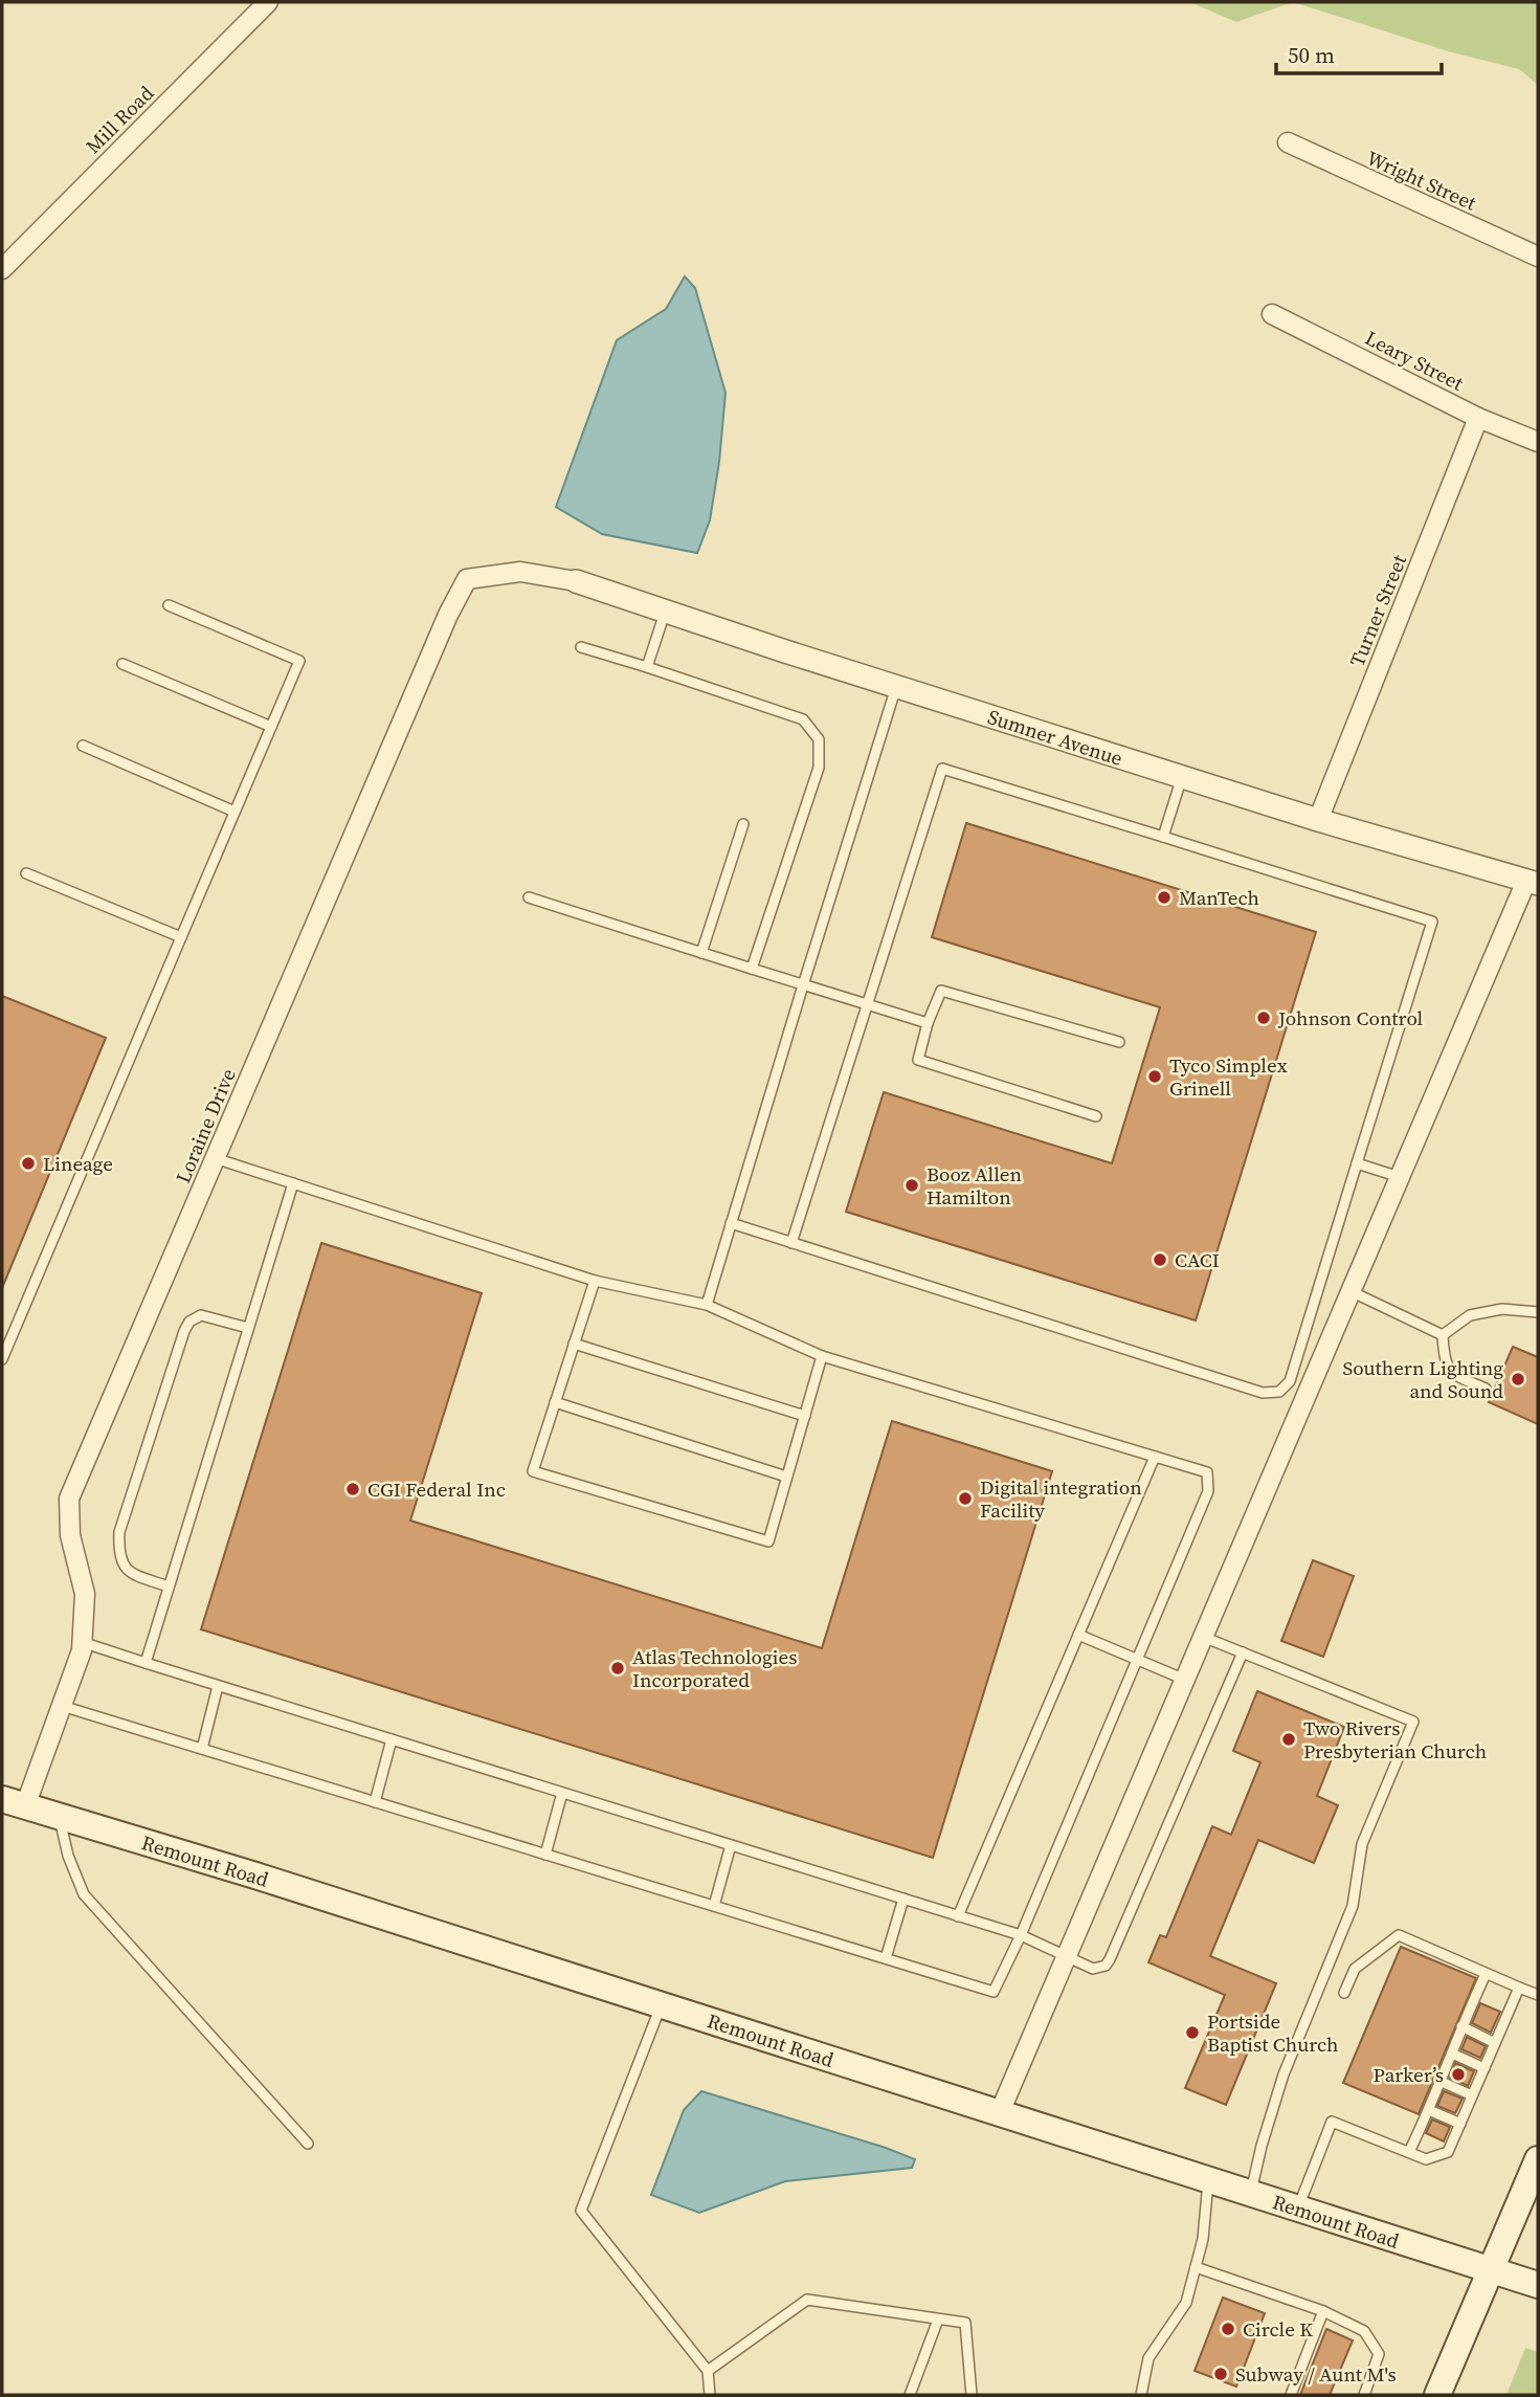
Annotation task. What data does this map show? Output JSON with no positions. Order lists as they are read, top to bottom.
{
  "streets": {
    "main road": ["Remount Road"],
    "street": [
      "Mill Road",
      "Wright Street",
      "Leary Street",
      "Turner Street",
      "Sumner Avenue",
      "Loraine Drive"
    ]
  },
  "crossings": [
    ["Leary Street", "Turner Street"],
    ["Turner Street", "Sumner Avenue"],
    ["Sumner Avenue", "Loraine Drive"],
    ["Loraine Drive", "Remount Road"]
  ],
  "places": [
    "ManTech",
    "Johnson Control",
    "Tyco Simplex Grinell",
    "Lineage",
    "Booz Allen Hamilton",
    "CACI",
    "Southern Lighting and Sound",
    "CGI Federal Inc",
    "Digital integration Facility",
    "Atlas Technologies Incorporated",
    "Two Rivers Presbyterian Church",
    "Portside Baptist Church",
    "Parker’s",
    "Circle K",
    "Subway / Aunt M's"
  ],
  "scale_bar": "50 m"
}
